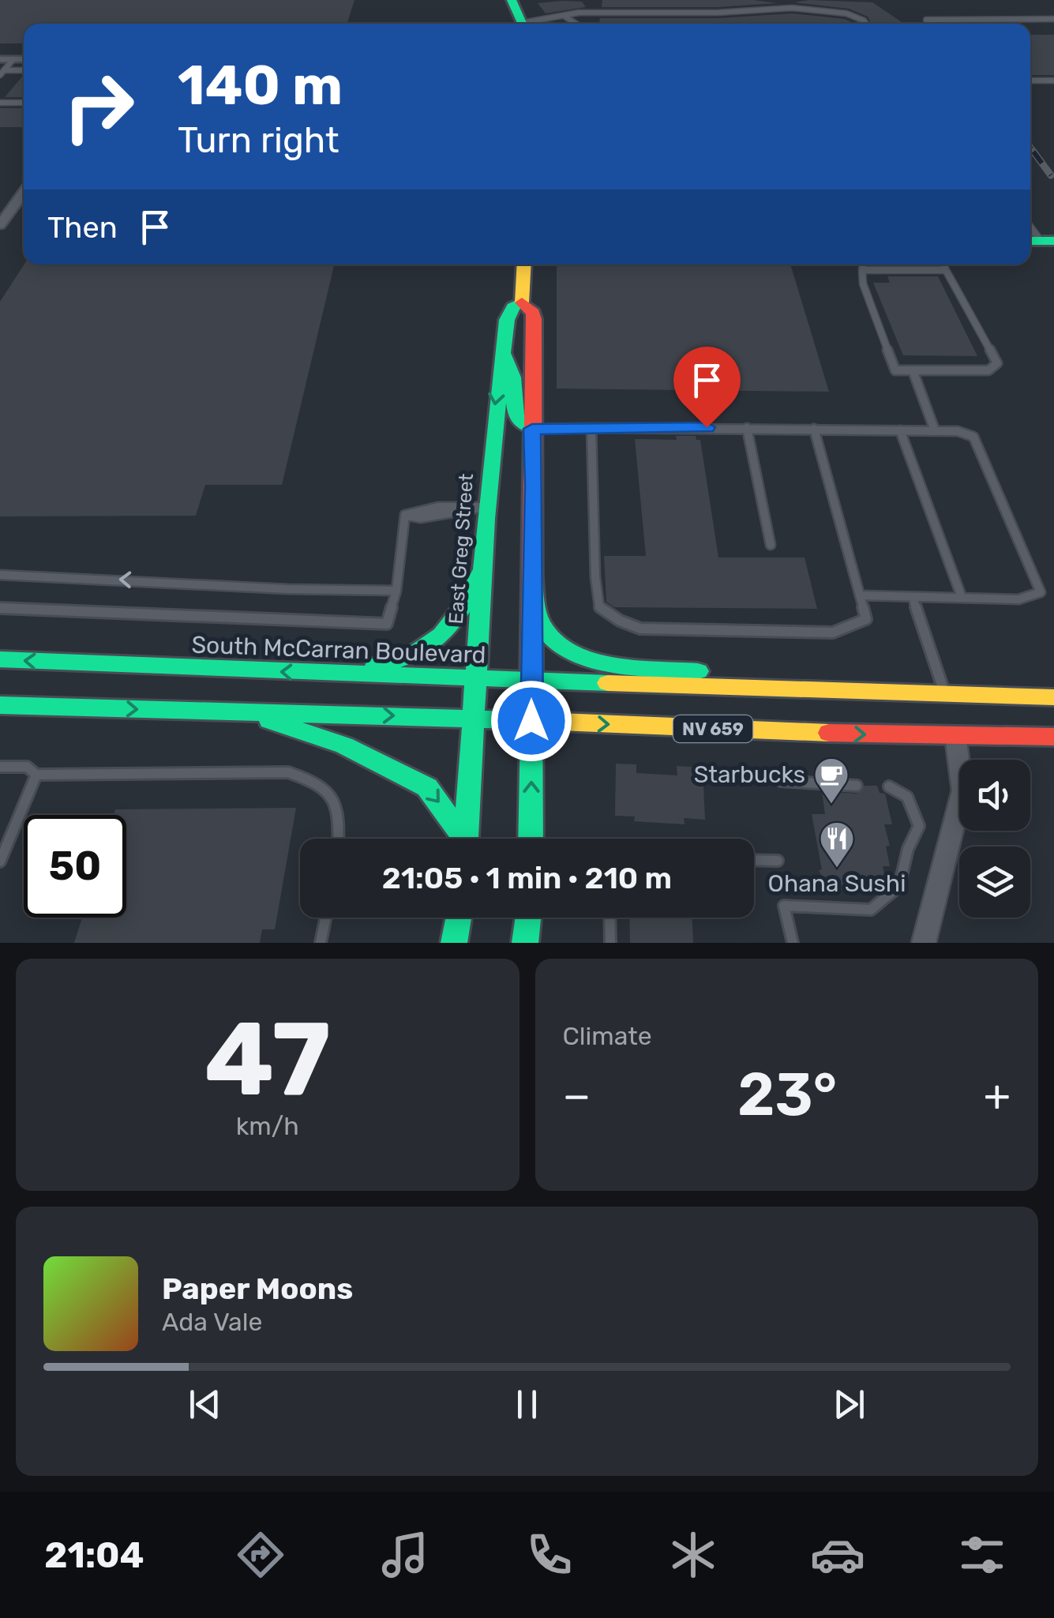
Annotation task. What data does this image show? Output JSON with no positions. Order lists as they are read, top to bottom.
{
  "streets": {
    "main road": ["East Greg Street", "South McCarran Boulevard", "NV 659"]
  },
  "crossings": [
    ["East Greg Street", "South McCarran Boulevard"],
    ["East Greg Street", "NV 659"]
  ],
  "places": {
    "cafe": ["Starbucks"],
    "restaurant": ["Ohana Sushi"]
  },
  "page": {
    "turn": ["140 m", "Turn right"],
    "then": "Then",
    "limit": "50",
    "trip": "21:05 · 1 min · 210 m",
    "tile": [
      ["47", "km/h"],
      "Climate"
    ],
    "heat": ["−", "23°", "+"],
    "song": ["Paper Moons", "Ada Vale"],
    "tabs": "21:04"
  }
}
